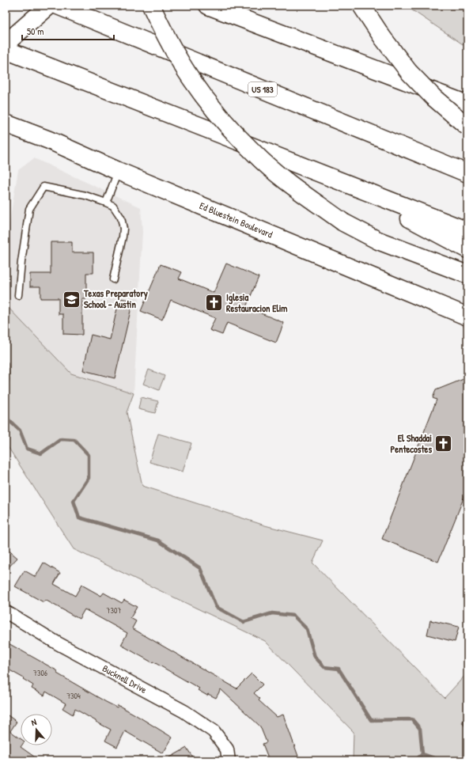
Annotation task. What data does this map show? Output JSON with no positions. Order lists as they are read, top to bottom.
{
  "streets": {
    "main road": ["US 183", "Ed Bluestein Boulevard"],
    "street": ["Bucknell Drive"]
  },
  "places": {
    "school or university": ["Texas Preparatory School - Austin"],
    "church": ["Iglesia Restauracion Elim", "El Shaddai Pentecostes"]
  },
  "house_numbers": ["7307", "7306", "7304"],
  "scale_bar": "50 m",
  "north": "top"
}
